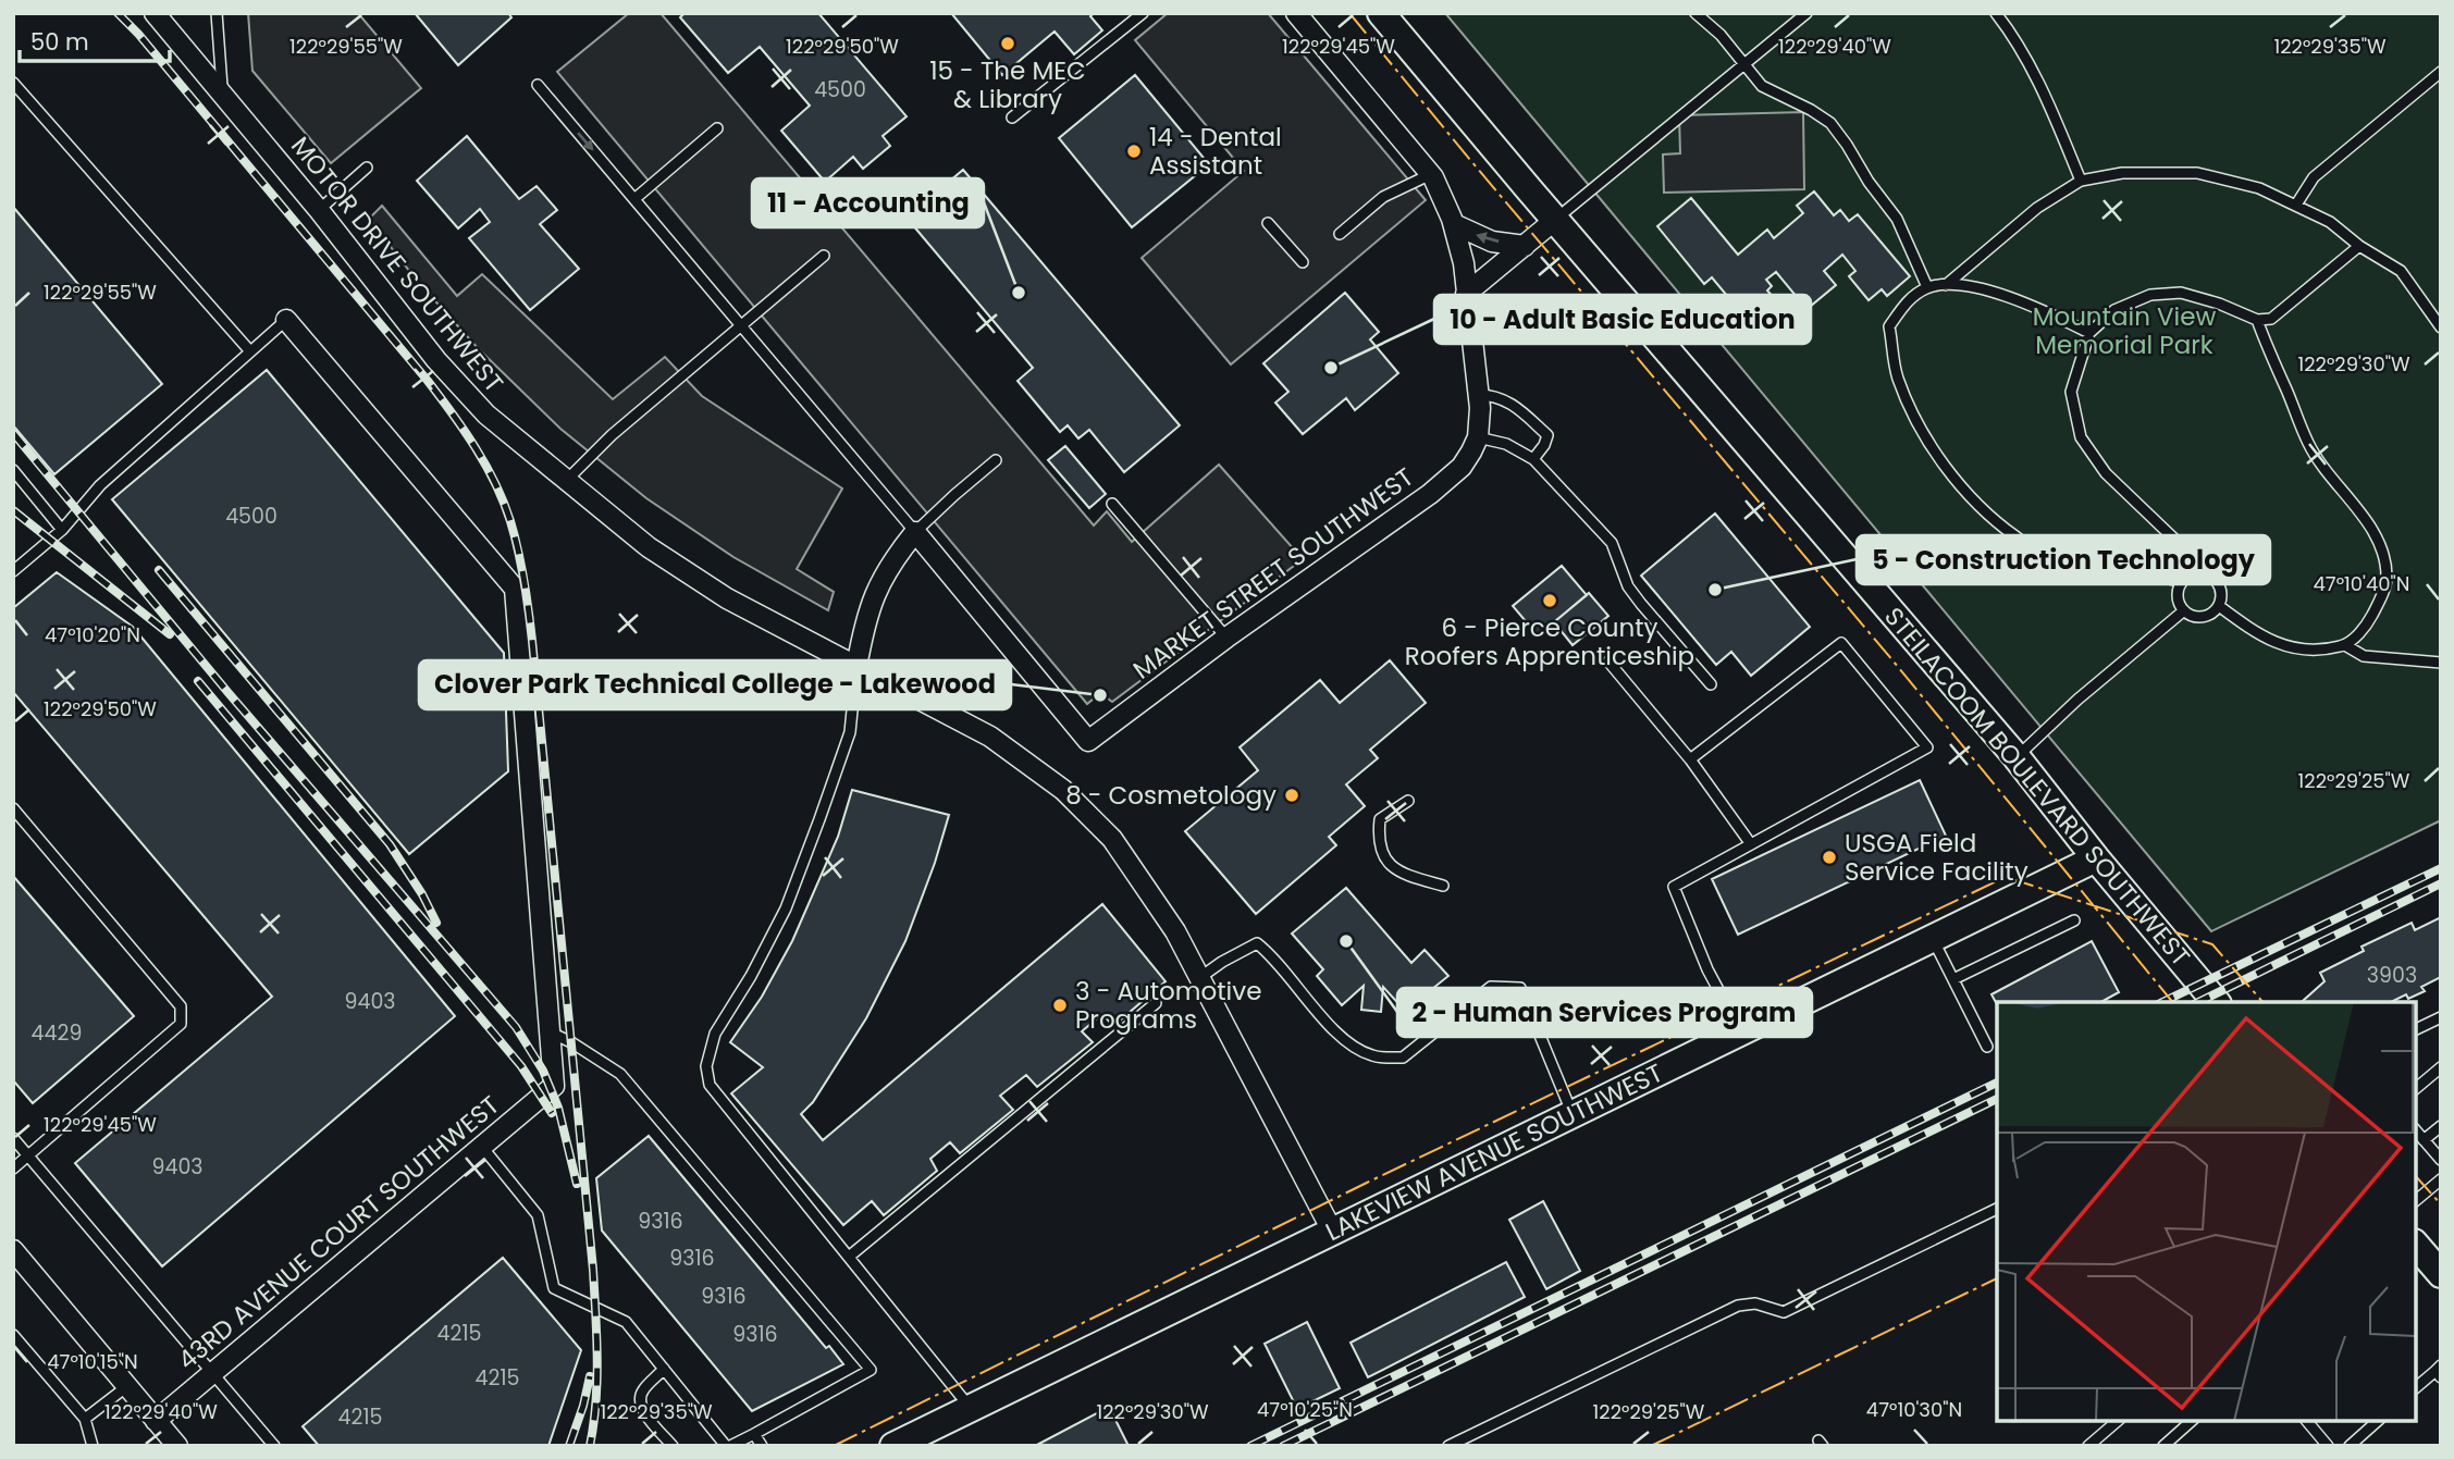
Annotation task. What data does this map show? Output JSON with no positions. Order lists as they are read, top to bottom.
{
  "streets": {
    "main road": ["STEILACOOM BOULEVARD SOUTHWEST", "LAKEVIEW AVENUE SOUTHWEST"],
    "street": ["MOTOR DRIVE SOUTHWEST", "MARKET STREET SOUTHWEST", "43RD AVENUE COURT SOUTHWEST"]
  },
  "crossings": [
    ["MOTOR DRIVE SOUTHWEST", "LAKEVIEW AVENUE SOUTHWEST"],
    ["STEILACOOM BOULEVARD SOUTHWEST", "LAKEVIEW AVENUE SOUTHWEST"]
  ],
  "parks": ["Mountain View Memorial Park"],
  "places": [
    "15 - The MEC & Library",
    "14 - Dental Assistant",
    "11 - Accounting",
    "10 - Adult Basic Education",
    "5 - Construction Technology",
    "6 - Pierce County Roofers Apprenticeship",
    "Clover Park Technical College - Lakewood",
    "8 - Cosmetology",
    "USGA Field Service Facility",
    "2 - Human Services Program",
    "3 - Automotive Programs"
  ],
  "house_numbers": [
    "4500",
    "4500",
    "3903",
    "9403",
    "4429",
    "9403",
    "9316",
    "9316",
    "9316",
    "4215",
    "9316",
    "4215",
    "4215"
  ],
  "scale_bar": "50 m",
  "coordinates": [
    "122°29'55\"W",
    "122°29'50\"W",
    "122°29'45\"W",
    "122°29'40\"W",
    "122°29'35\"W",
    "122°29'30\"W",
    "47°10'40\"N",
    "47°10'20\"N",
    "122°29'25\"W",
    "47°10'15\"N",
    "47°10'25\"N",
    "47°10'30\"N"
  ]
}
